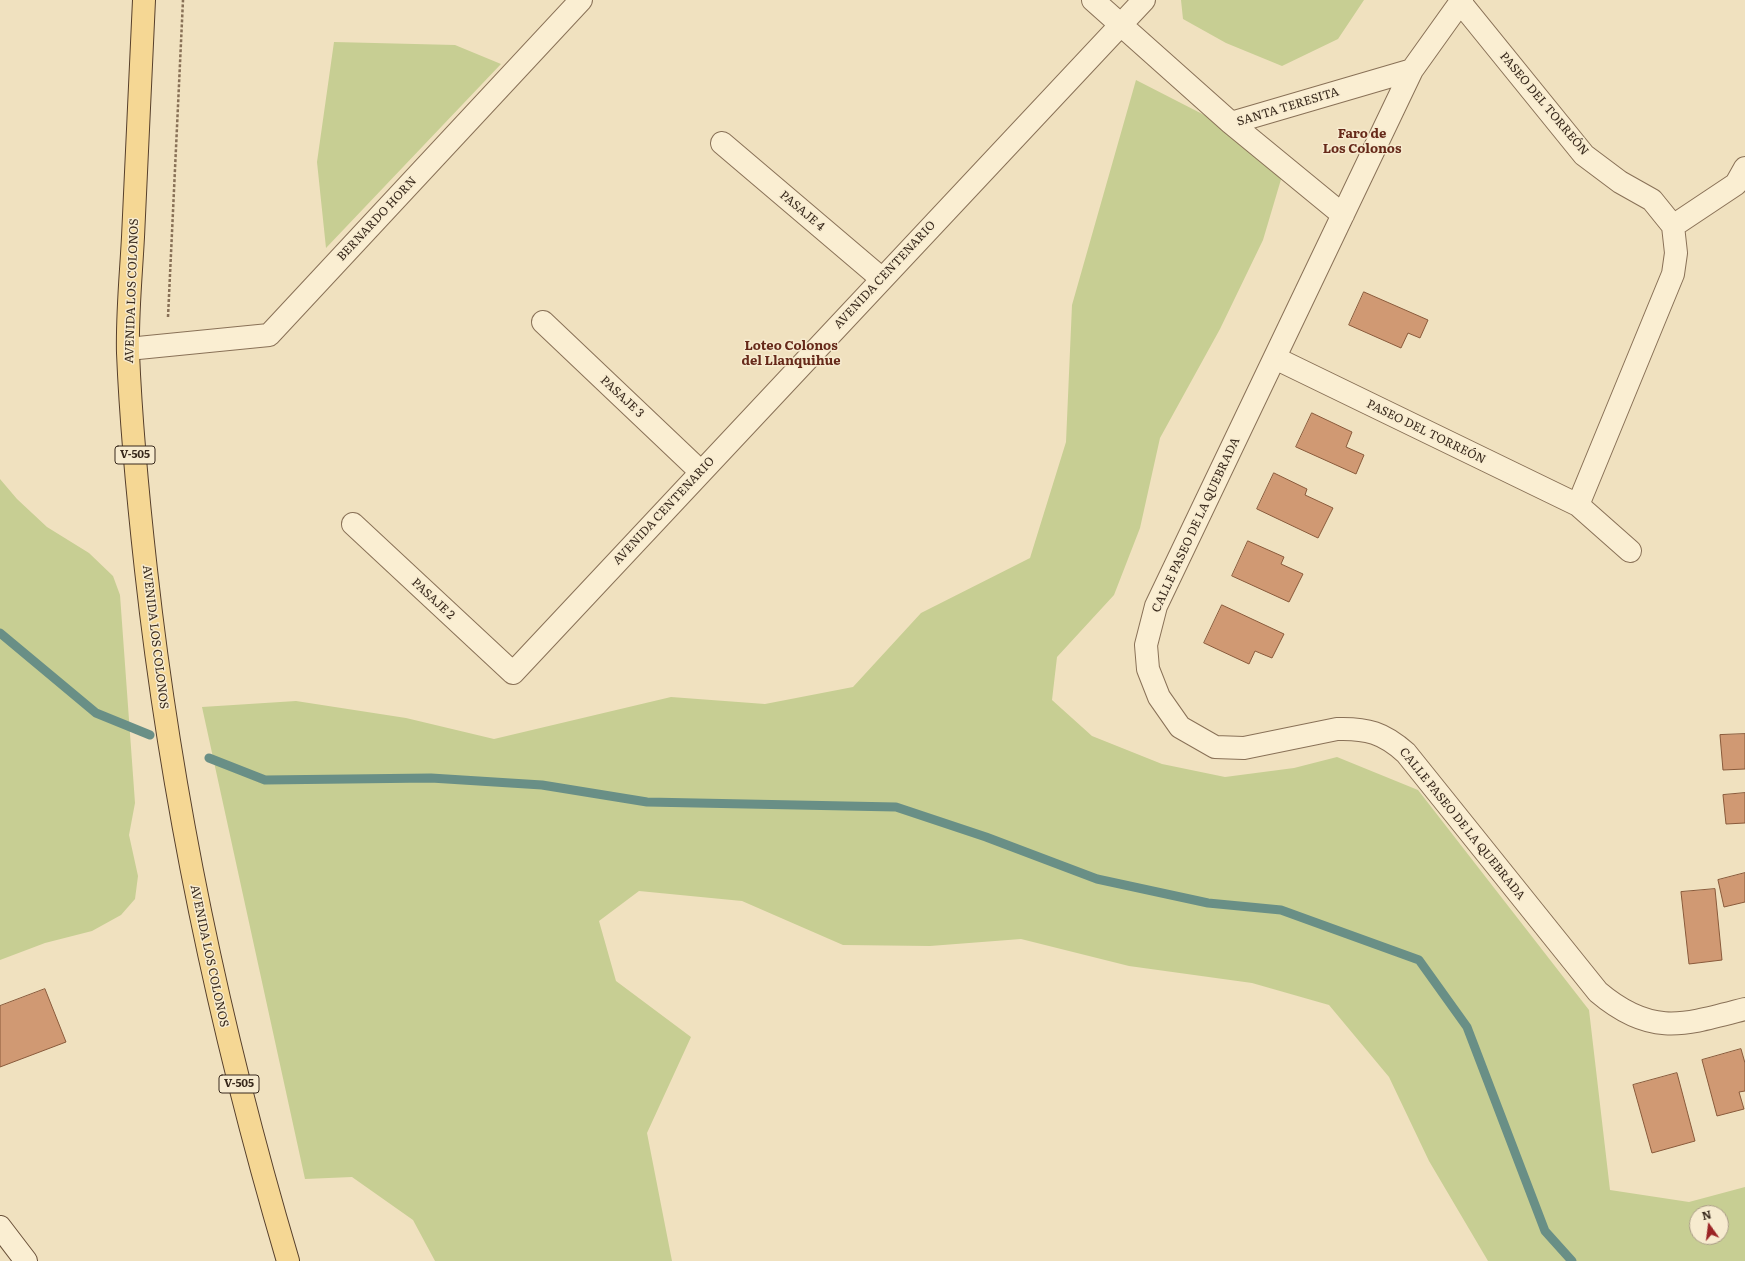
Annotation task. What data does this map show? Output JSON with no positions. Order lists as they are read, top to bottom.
{
  "streets": {
    "main road": ["AVENIDA LOS COLONOS", "V-505"],
    "street": [
      "PASEO DEL TORREÓN",
      "SANTA TERESITA",
      "PASAJE 4",
      "BERNARDO HORN",
      "AVENIDA CENTENARIO",
      "PASAJE 3",
      "CALLE PASEO DE LA QUEBRADA",
      "PASAJE 2"
    ]
  },
  "crossings": [
    ["PASEO DEL TORREÓN", "CALLE PASEO DE LA QUEBRADA"],
    ["SANTA TERESITA", "CALLE PASEO DE LA QUEBRADA"],
    ["PASAJE 4", "AVENIDA CENTENARIO"],
    ["BERNARDO HORN", "AVENIDA LOS COLONOS"],
    ["AVENIDA CENTENARIO", "PASAJE 3"],
    ["AVENIDA CENTENARIO", "PASAJE 2"]
  ],
  "districts": ["Faro de Los Colonos", "Loteo Colonos del Llanquihue"],
  "north": "top"
}
